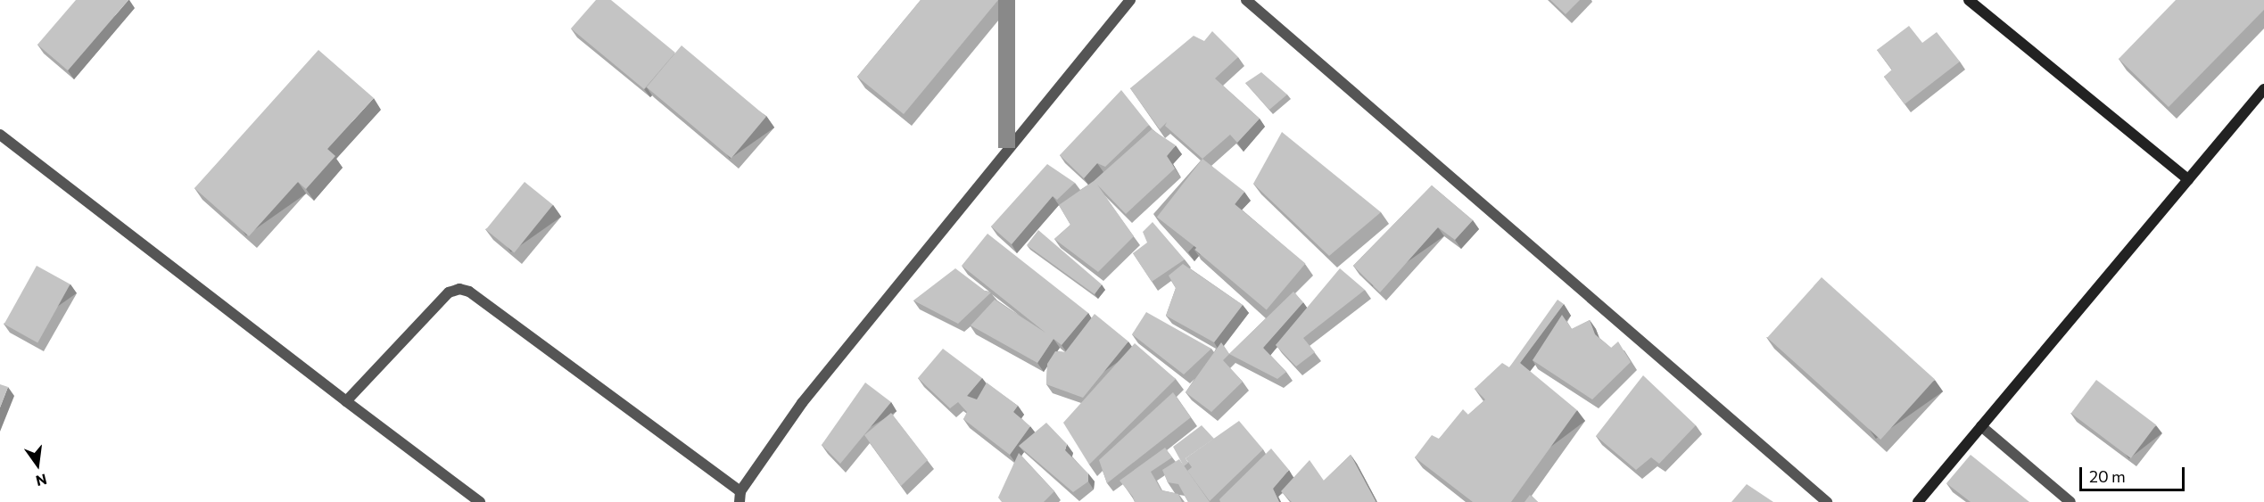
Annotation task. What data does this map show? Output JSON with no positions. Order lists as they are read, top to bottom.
{
  "scale_bar": "20 m",
  "north": "bottom"
}
